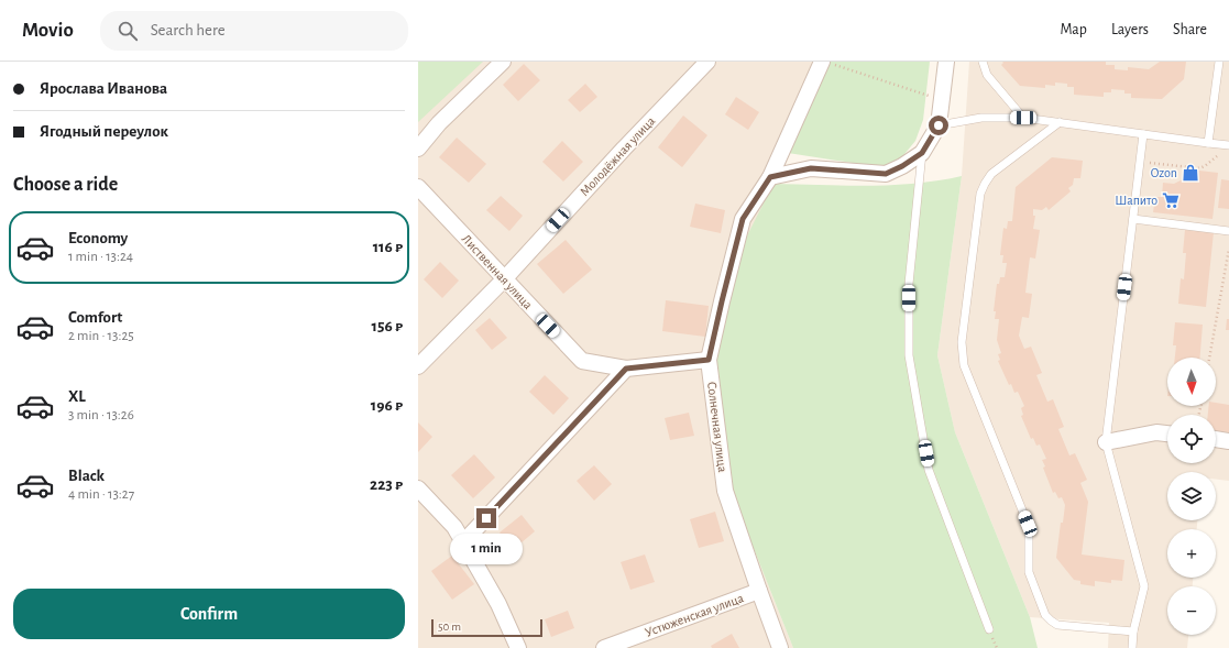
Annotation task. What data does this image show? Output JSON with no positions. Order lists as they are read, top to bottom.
{
  "streets": {
    "street": [
      "Молодёжная улица",
      "Лиственная улица",
      "Солнечная улица",
      "Устюженская улица"
    ]
  },
  "crossings": [
    ["Молодёжная улица", "Лиственная улица"],
    ["Лиственная улица", "Солнечная улица"],
    ["Солнечная улица", "Устюженская улица"]
  ],
  "places": {
    "shop": ["Ozon"],
    "supermarket": ["Шапито"]
  },
  "scale_bar": "50 m",
  "north": "bottom",
  "page": {
    "header": "Movio",
    "search": "Search here",
    "nav": ["Map", "Layers", "Share"],
    "banner": ["Ярослава Иванова", "Ягодный переулок"],
    "heading": "Choose a ride",
    "list": [
      {
        "name": "Economy",
        "note": "1 min · 13:24",
        "value": "116 ₽"
      },
      {
        "name": "Comfort",
        "note": "2 min · 13:25",
        "value": "156 ₽"
      },
      {
        "name": "XL",
        "note": "3 min · 13:26",
        "value": "196 ₽"
      },
      {
        "name": "Black",
        "note": "4 min · 13:27",
        "value": "223 ₽"
      }
    ],
    "map_buttons": ["+", "−"],
    "bubble": "1 min",
    "buttons": "Confirm",
    "scale": "50 m"
  }
}
